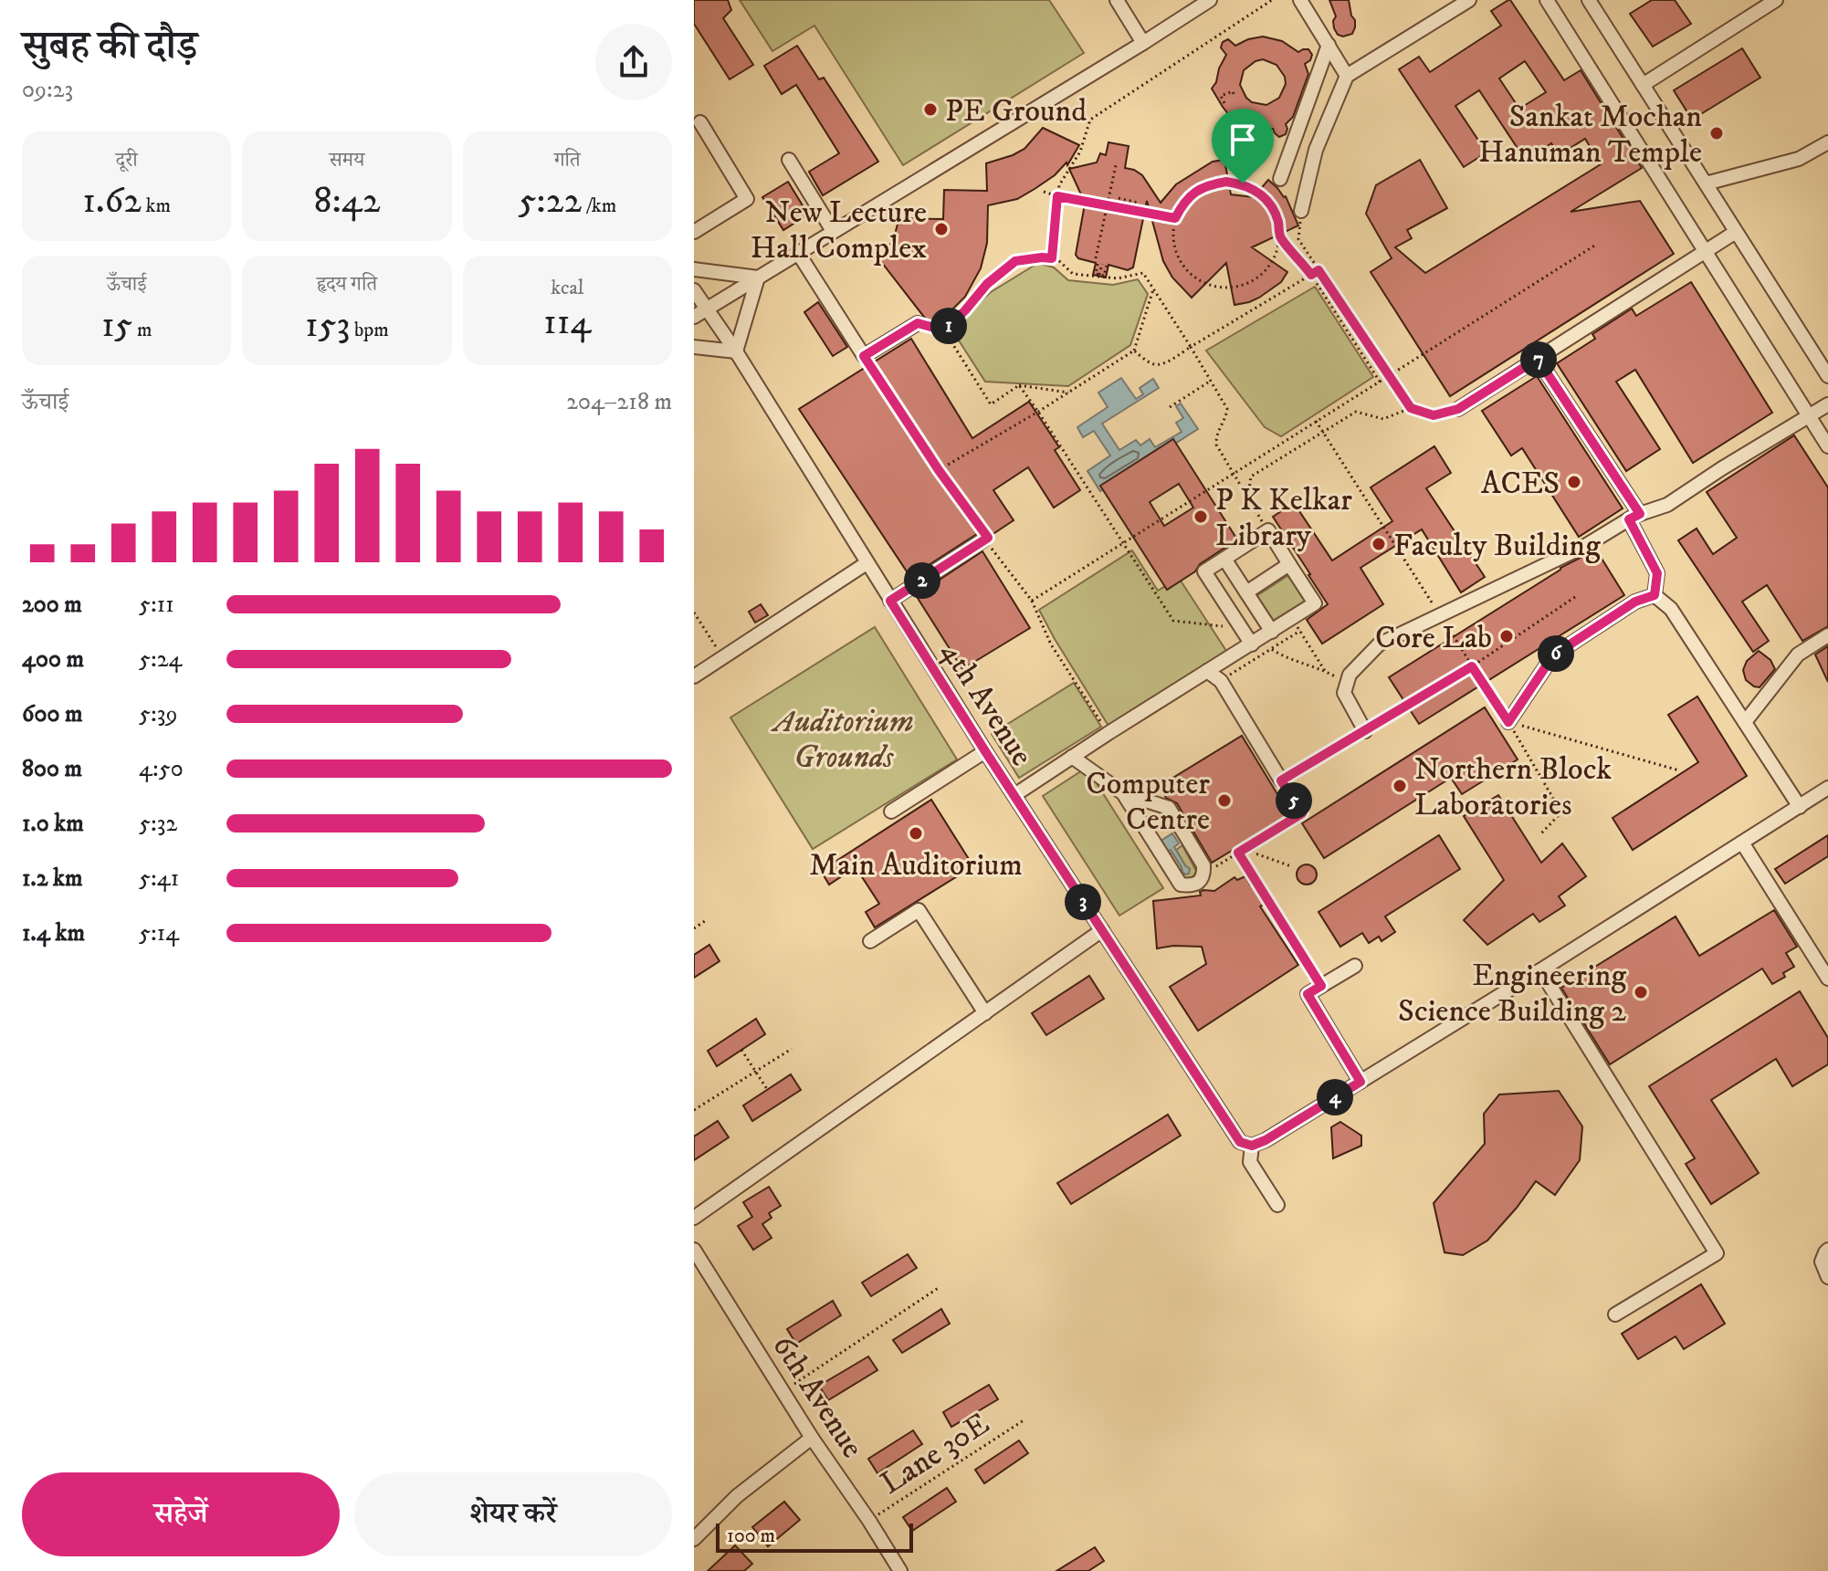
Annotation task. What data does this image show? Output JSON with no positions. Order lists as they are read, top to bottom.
{
  "streets": {
    "street": ["4th Avenue", "6th Avenue"],
    "path": ["Lane 30E"]
  },
  "crossings": [
    ["6th Avenue", "Lane 30E"]
  ],
  "parks": ["Auditorium Grounds"],
  "places": [
    "PE Ground",
    "Sankat Mochan Hanuman Temple",
    "New Lecture Hall Complex",
    "ACES",
    "P K Kelkar Library",
    "Faculty Building",
    "Core Lab",
    "Northern Block Laboratories",
    "Computer Centre",
    "Main Auditorium",
    "Engineering Science Building 2"
  ],
  "scale_bar": "100 m",
  "page": {
    "heading": ["सुबह की दौड़", "09:23"],
    "stats": [
      ["दूरी", "1.62 km"],
      ["समय", "8:42"],
      ["गति", "5:22 /km"],
      ["ऊँचाई", "15 m"],
      ["हृदय गति", "153 bpm"],
      ["kcal", "114"]
    ],
    "pins": [
      "1",
      "7",
      "2",
      "6",
      "5",
      "3",
      "4"
    ],
    "chart": ["ऊँचाई", "204–218 m"],
    "list": [
      {
        "name": "200 m",
        "note": "5:11"
      },
      {
        "name": "400 m",
        "note": "5:24"
      },
      {
        "name": "600 m",
        "note": "5:39"
      },
      {
        "name": "800 m",
        "note": "4:50"
      },
      {
        "name": "1.0 km",
        "note": "5:32"
      },
      {
        "name": "1.2 km",
        "note": "5:41"
      },
      {
        "name": "1.4 km",
        "note": "5:14"
      }
    ],
    "buttons": ["सहेजें", "शेयर करें"],
    "scale": "100 m"
  }
}
